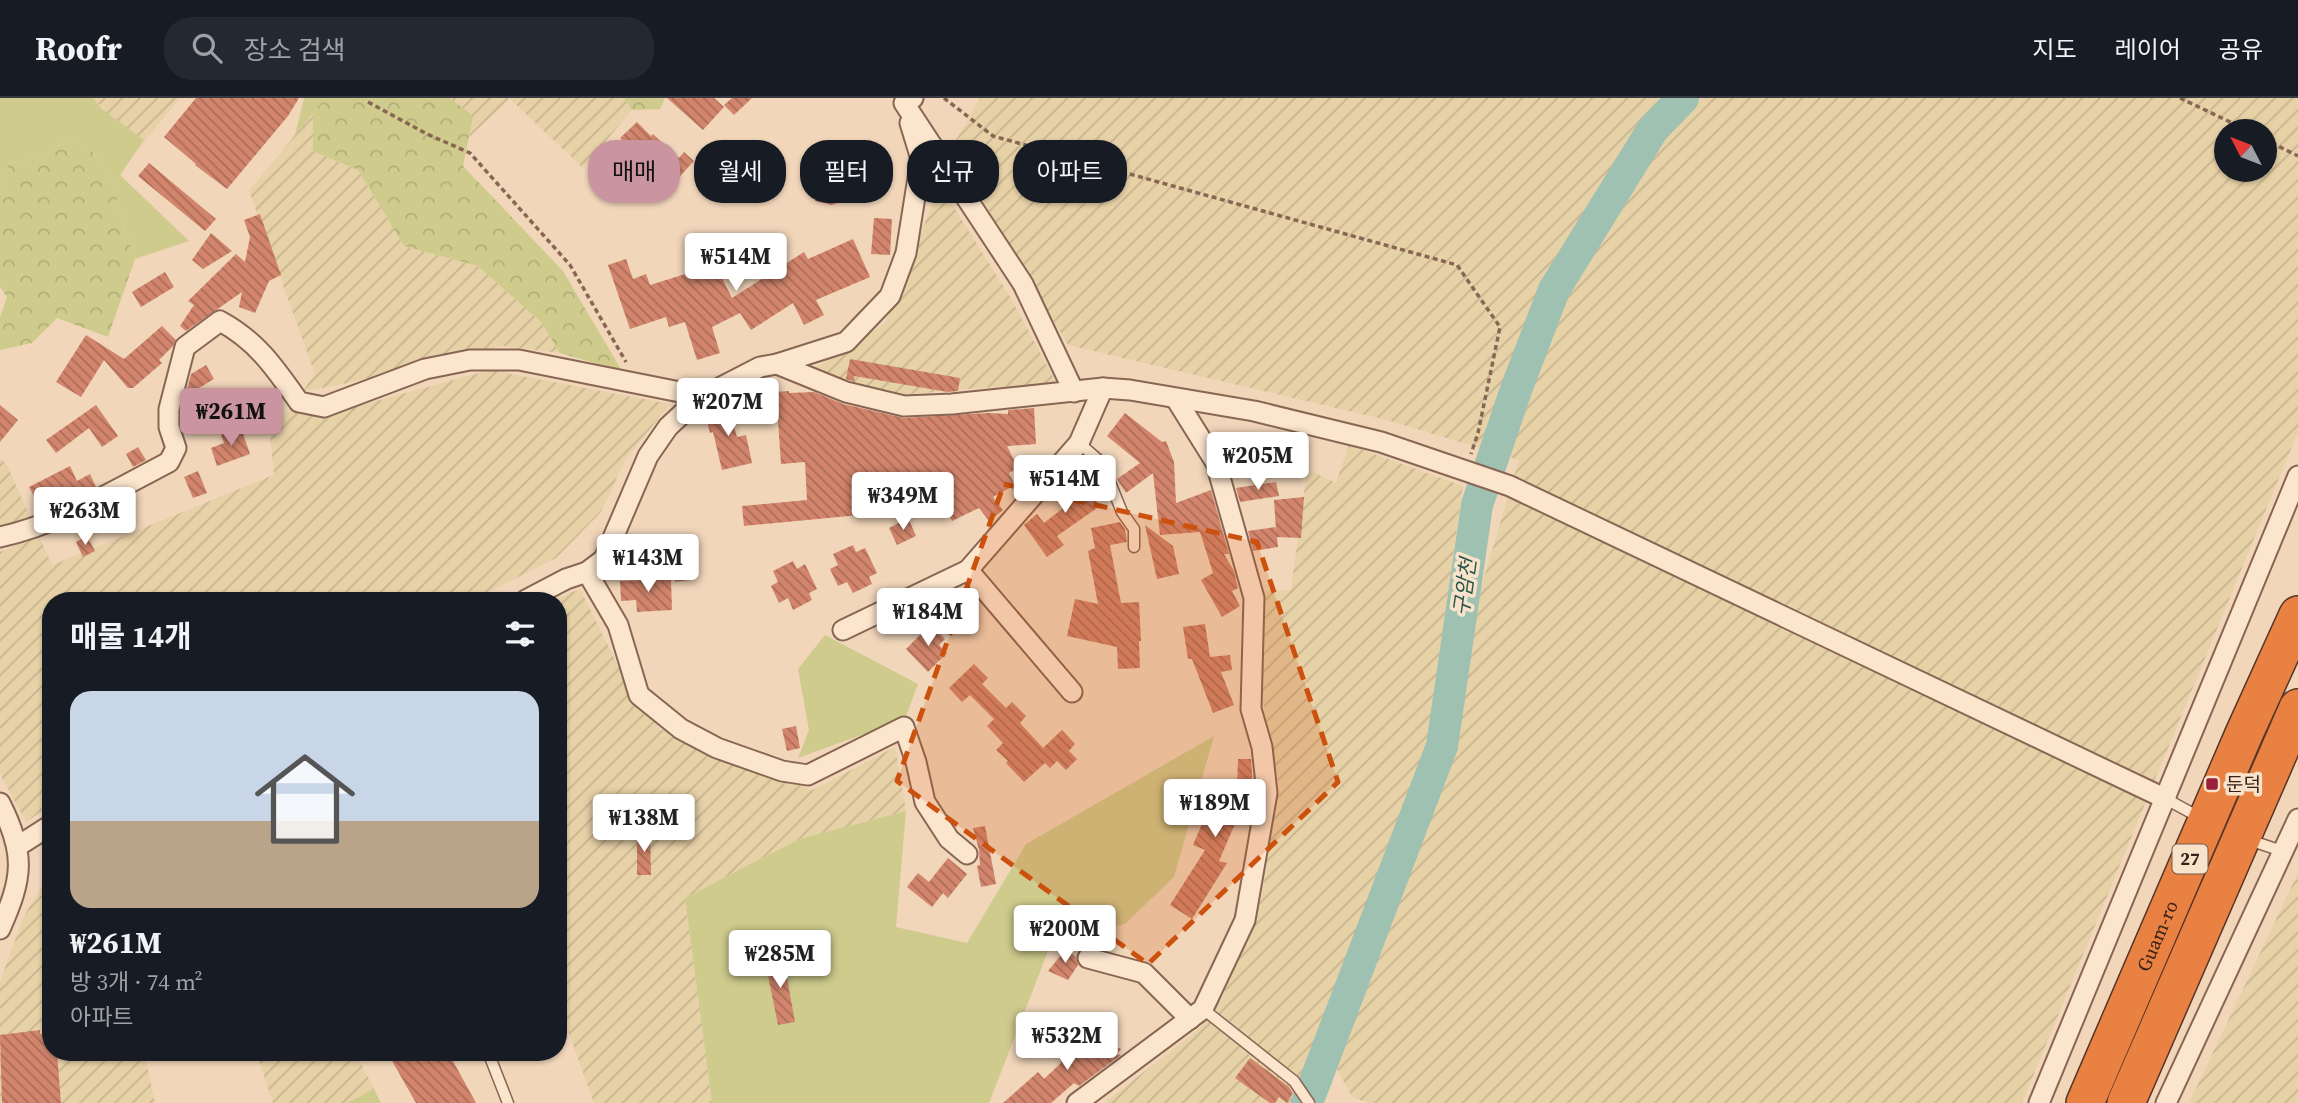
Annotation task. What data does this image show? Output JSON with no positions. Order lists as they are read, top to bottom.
{
  "streets": {
    "highway": ["27", "Guam-ro"]
  },
  "water": ["구암천"],
  "places": {
    "transit": ["둔덕"]
  },
  "north": "top left",
  "page": {
    "header": "Roofr",
    "search": "장소 검색",
    "nav": ["지도", "레이어", "공유"],
    "chip": [
      "매매",
      "월세",
      "필터",
      "신규",
      "아파트"
    ],
    "price": [
      "₩514M",
      "₩207M",
      "₩261M",
      "₩205M",
      "₩514M",
      "₩349M",
      "₩263M",
      "₩143M",
      "₩184M",
      "₩189M",
      "₩138M",
      "₩200M",
      "₩285M",
      "₩532M"
    ],
    "heading": "매물 14개",
    "list": [
      {
        "name": "₩261M",
        "note": "방 3개 · 74 m² · 아파트"
      }
    ]
  }
}
